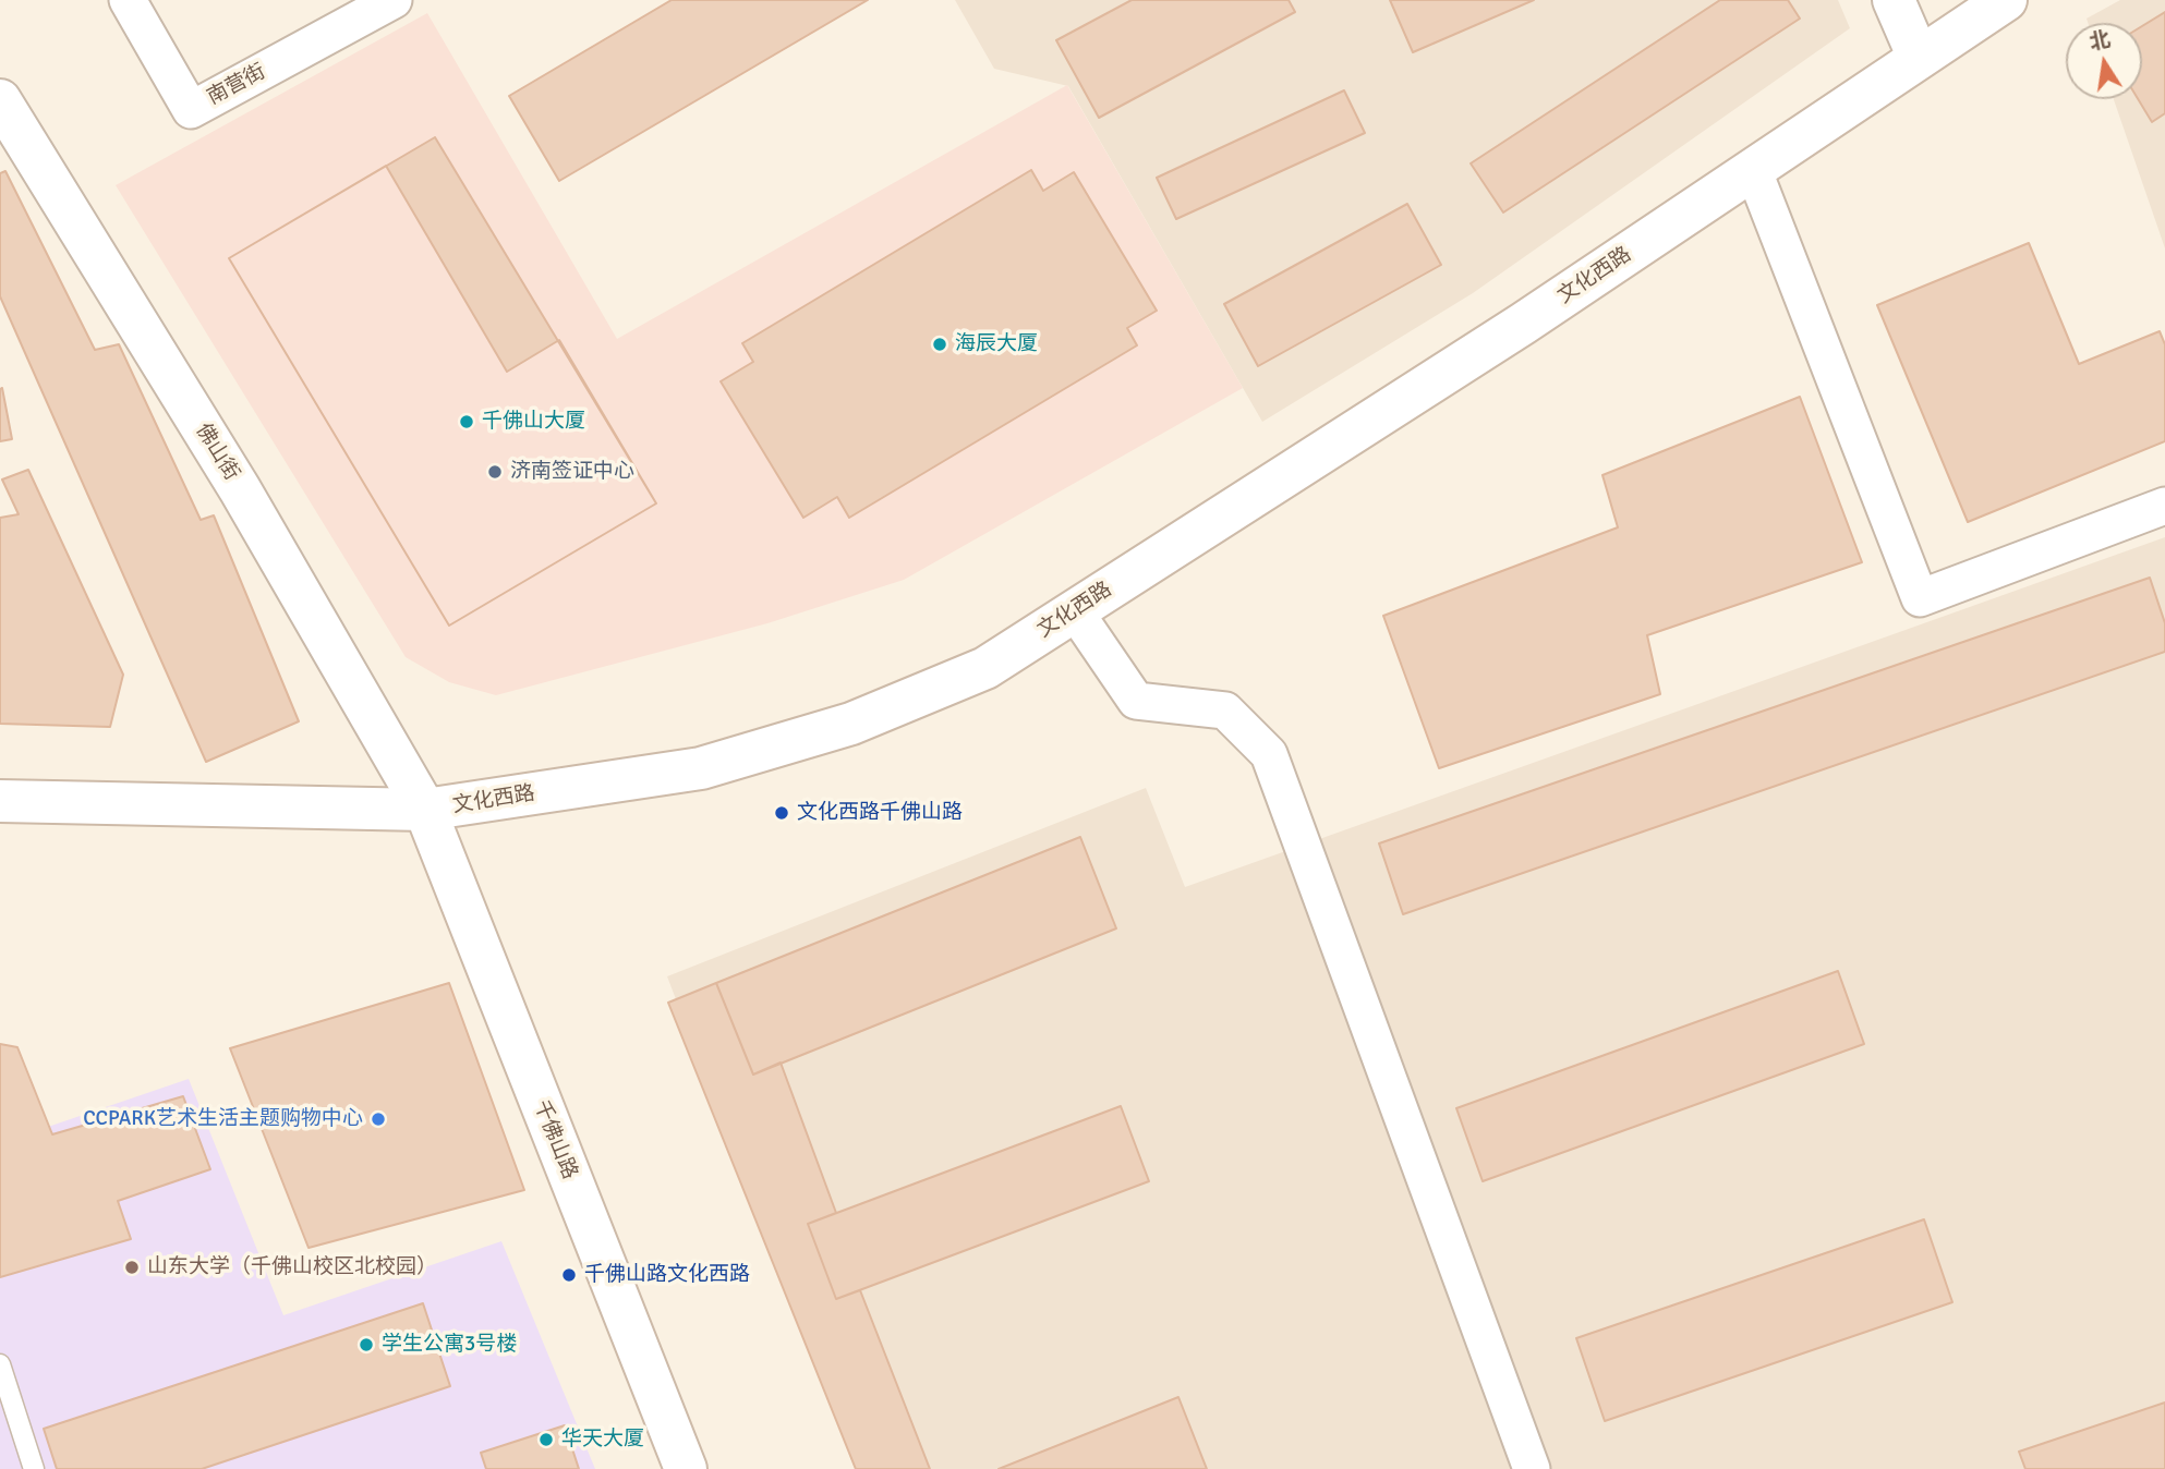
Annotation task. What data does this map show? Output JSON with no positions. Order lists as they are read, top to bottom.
{
  "streets": {
    "main road": ["文化西路", "佛山街", "千佛山路"],
    "street": ["南营街"]
  },
  "crossings": [
    ["文化西路", "佛山街"],
    ["文化西路", "千佛山路"],
    ["佛山街", "千佛山路"]
  ],
  "places": [
    "海辰大厦",
    "千佛山大厦",
    "济南签证中心",
    "文化西路千佛山路",
    "CCPARK艺术生活主题购物中心",
    "山东大学（千佛山校区北校园）",
    "千佛山路文化西路",
    "学生公寓3号楼",
    "华天大厦"
  ],
  "north": "top"
}
